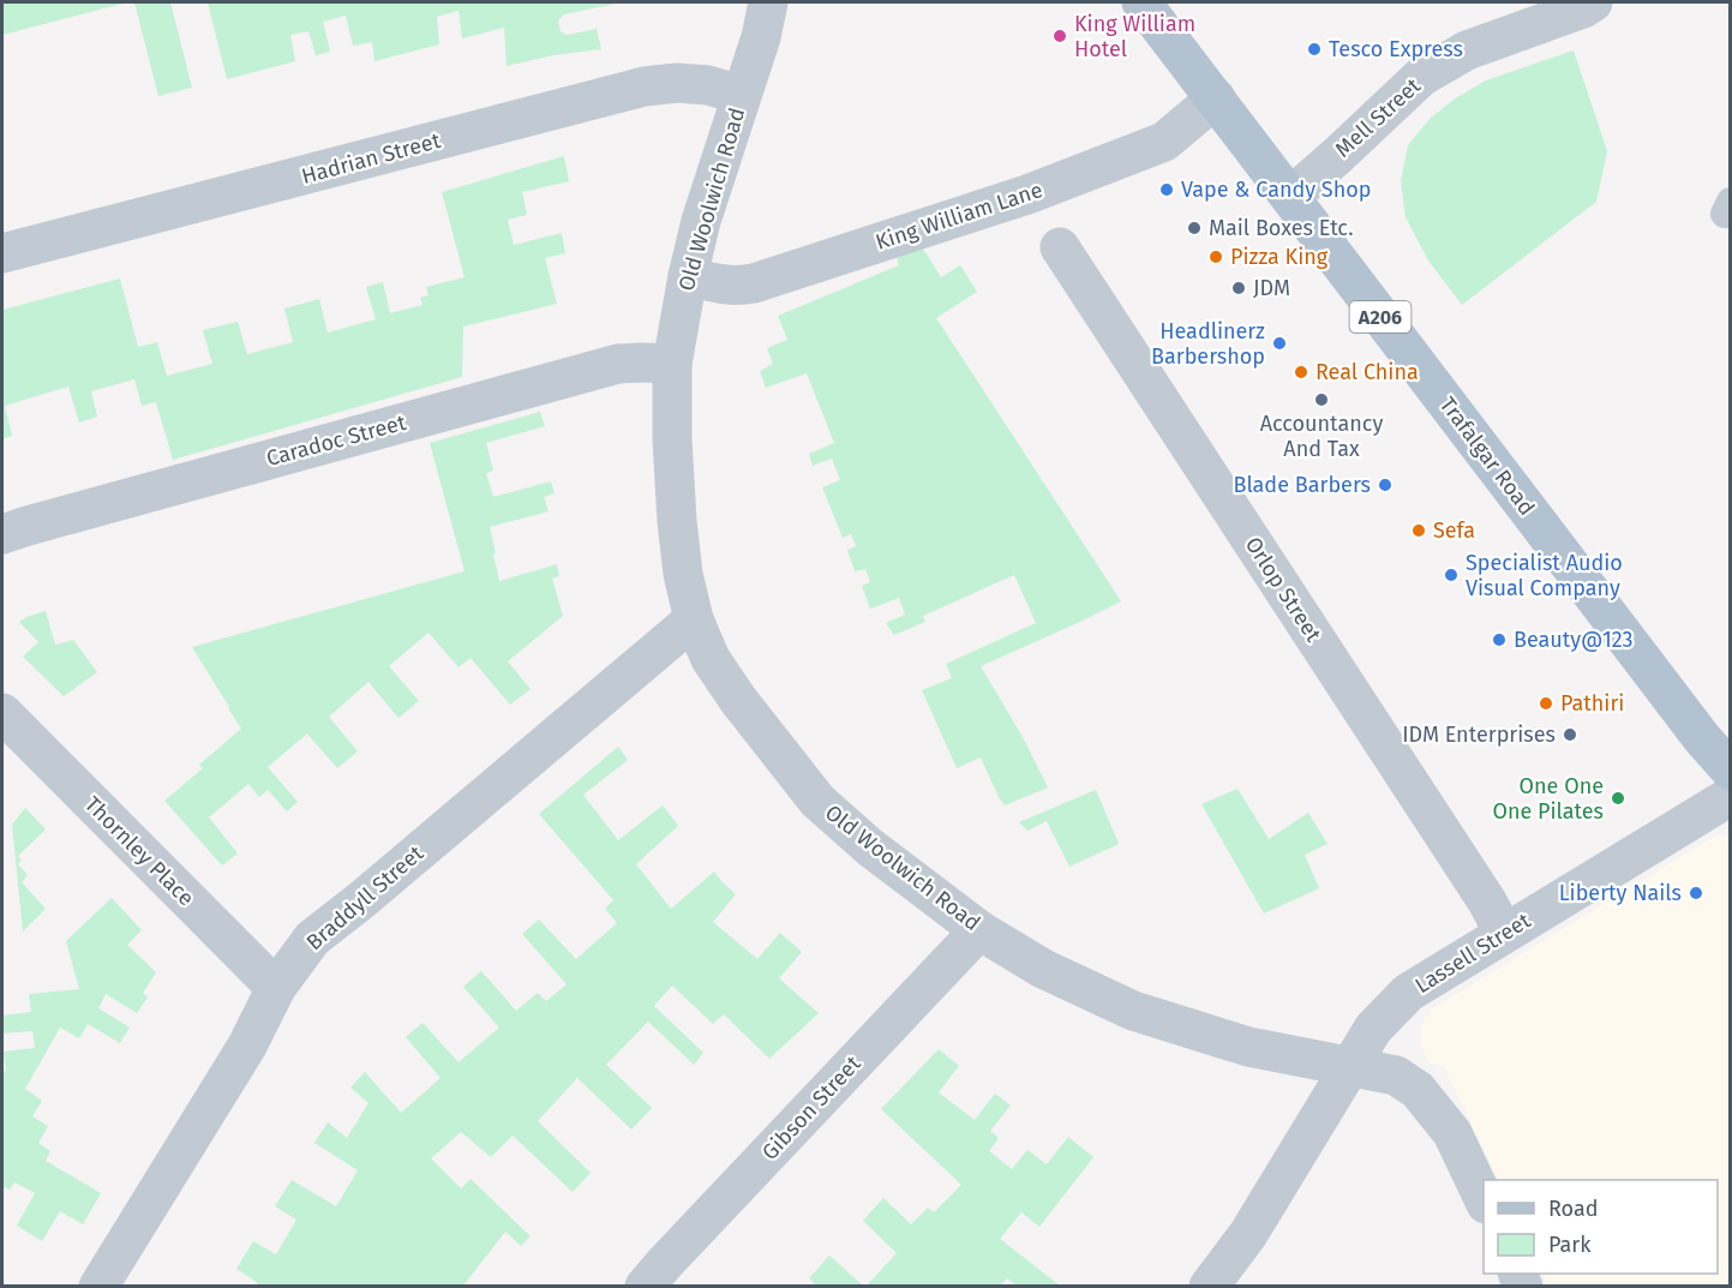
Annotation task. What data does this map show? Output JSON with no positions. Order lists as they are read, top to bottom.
{
  "streets": {
    "main road": ["A206", "Trafalgar Road"],
    "street": [
      "Mell Street",
      "Hadrian Street",
      "Old Woolwich Road",
      "King William Lane",
      "Caradoc Street",
      "Orlop Street",
      "Thornley Place",
      "Braddyll Street",
      "Lassell Street",
      "Gibson Street"
    ]
  },
  "crossings": [
    ["Mell Street", "Trafalgar Road"],
    ["Hadrian Street", "Old Woolwich Road"],
    ["Old Woolwich Road", "King William Lane"],
    ["Old Woolwich Road", "Caradoc Street"],
    ["Old Woolwich Road", "Braddyll Street"],
    ["Old Woolwich Road", "Lassell Street"],
    ["Old Woolwich Road", "Gibson Street"],
    ["King William Lane", "Trafalgar Road"],
    ["Orlop Street", "Lassell Street"],
    ["Thornley Place", "Braddyll Street"]
  ],
  "places": [
    "King William Hotel",
    "Tesco Express",
    "Vape & Candy Shop",
    "Mail Boxes Etc.",
    "Pizza King",
    "JDM",
    "Headlinerz Barbershop",
    "Real China",
    "Accountancy And Tax",
    "Blade Barbers",
    "Sefa",
    "Specialist Audio Visual Company",
    "Beauty@123",
    "Pathiri",
    "IDM Enterprises",
    "One One One Pilates",
    "Liberty Nails"
  ],
  "legend": ["Road", "Park"]
}
